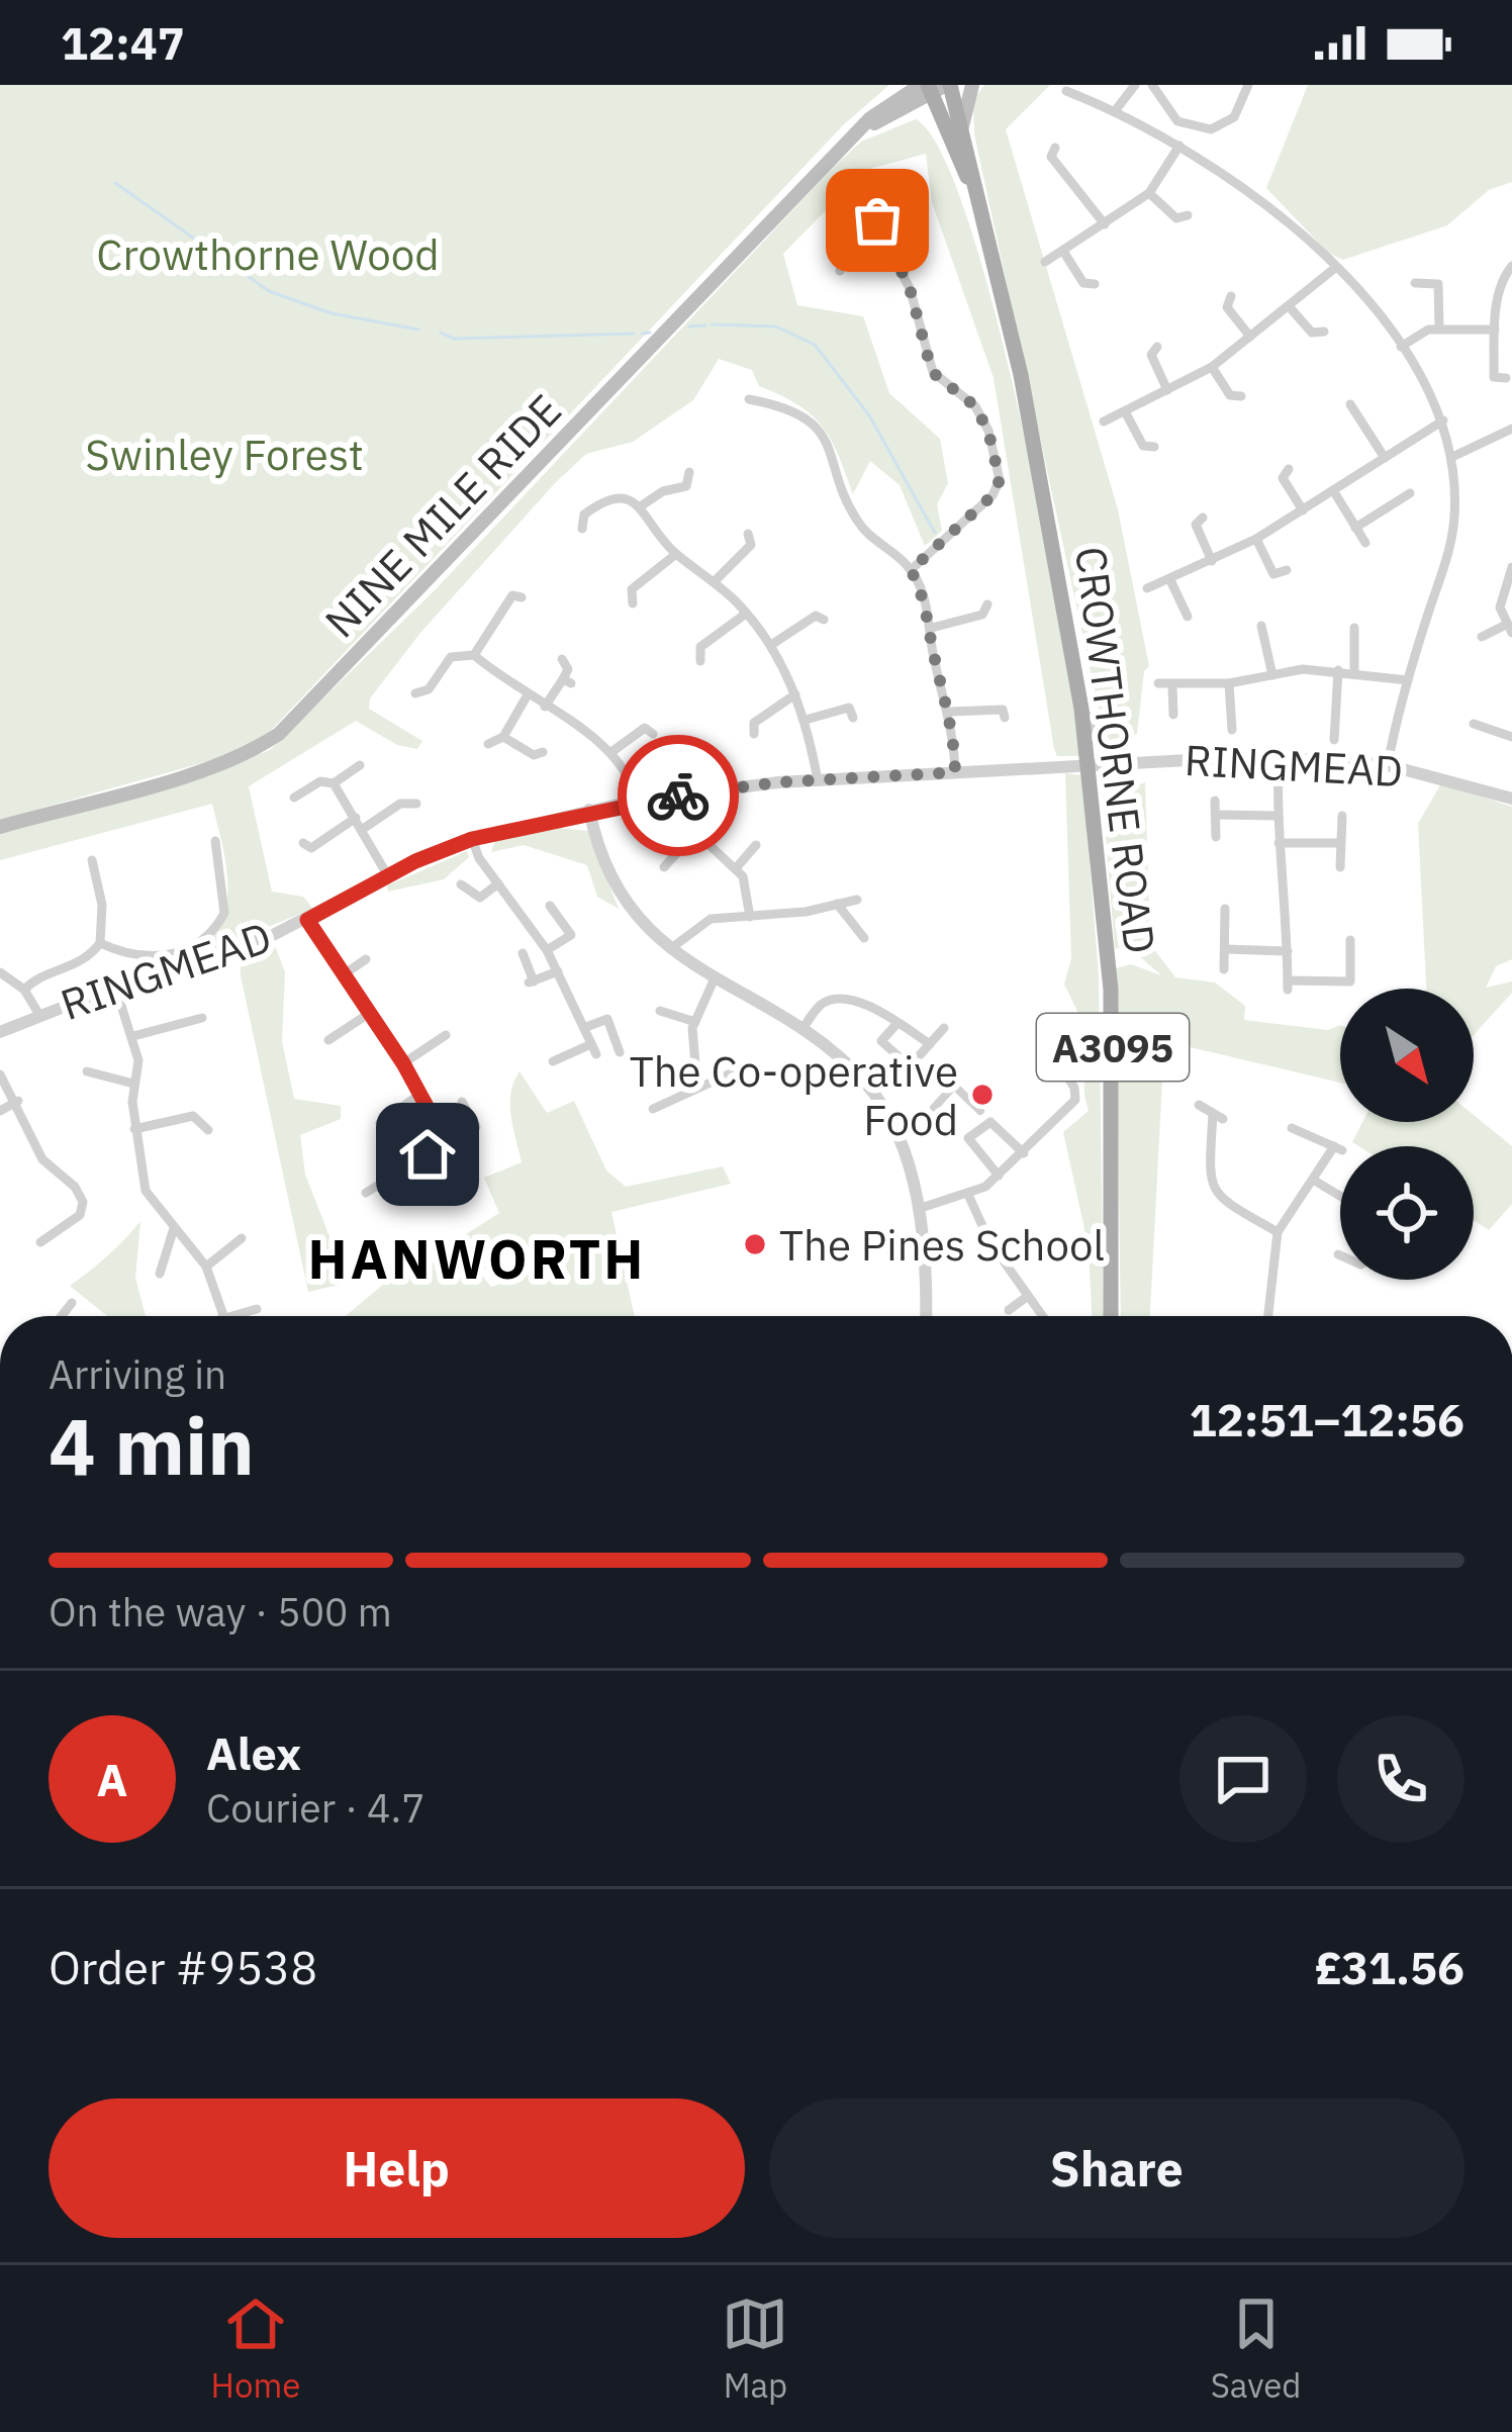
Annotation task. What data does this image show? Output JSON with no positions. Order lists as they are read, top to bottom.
{
  "streets": {
    "main road": ["NINE MILE RIDE", "CROWTHORNE ROAD", "A3095"],
    "street": ["RINGMEAD"]
  },
  "crossings": [
    ["NINE MILE RIDE", "CROWTHORNE ROAD"],
    ["CROWTHORNE ROAD", "RINGMEAD"]
  ],
  "districts": ["HANWORTH"],
  "parks": ["Crowthorne Wood", "Swinley Forest"],
  "places": ["The Co-operative Food", "The Pines School"],
  "north": "bottom right",
  "page": {
    "status": "12:47",
    "heading": ["4 min", "Arriving in", "12:51–12:56"],
    "panel": [
      "Alex",
      "Courier · 4.7",
      "Order #9538",
      "£31.56"
    ],
    "bar": "On the way · 500 m",
    "round": "A",
    "buttons": ["Help", "Share"],
    "tabs": ["Home", "Map", "Saved"]
  }
}
